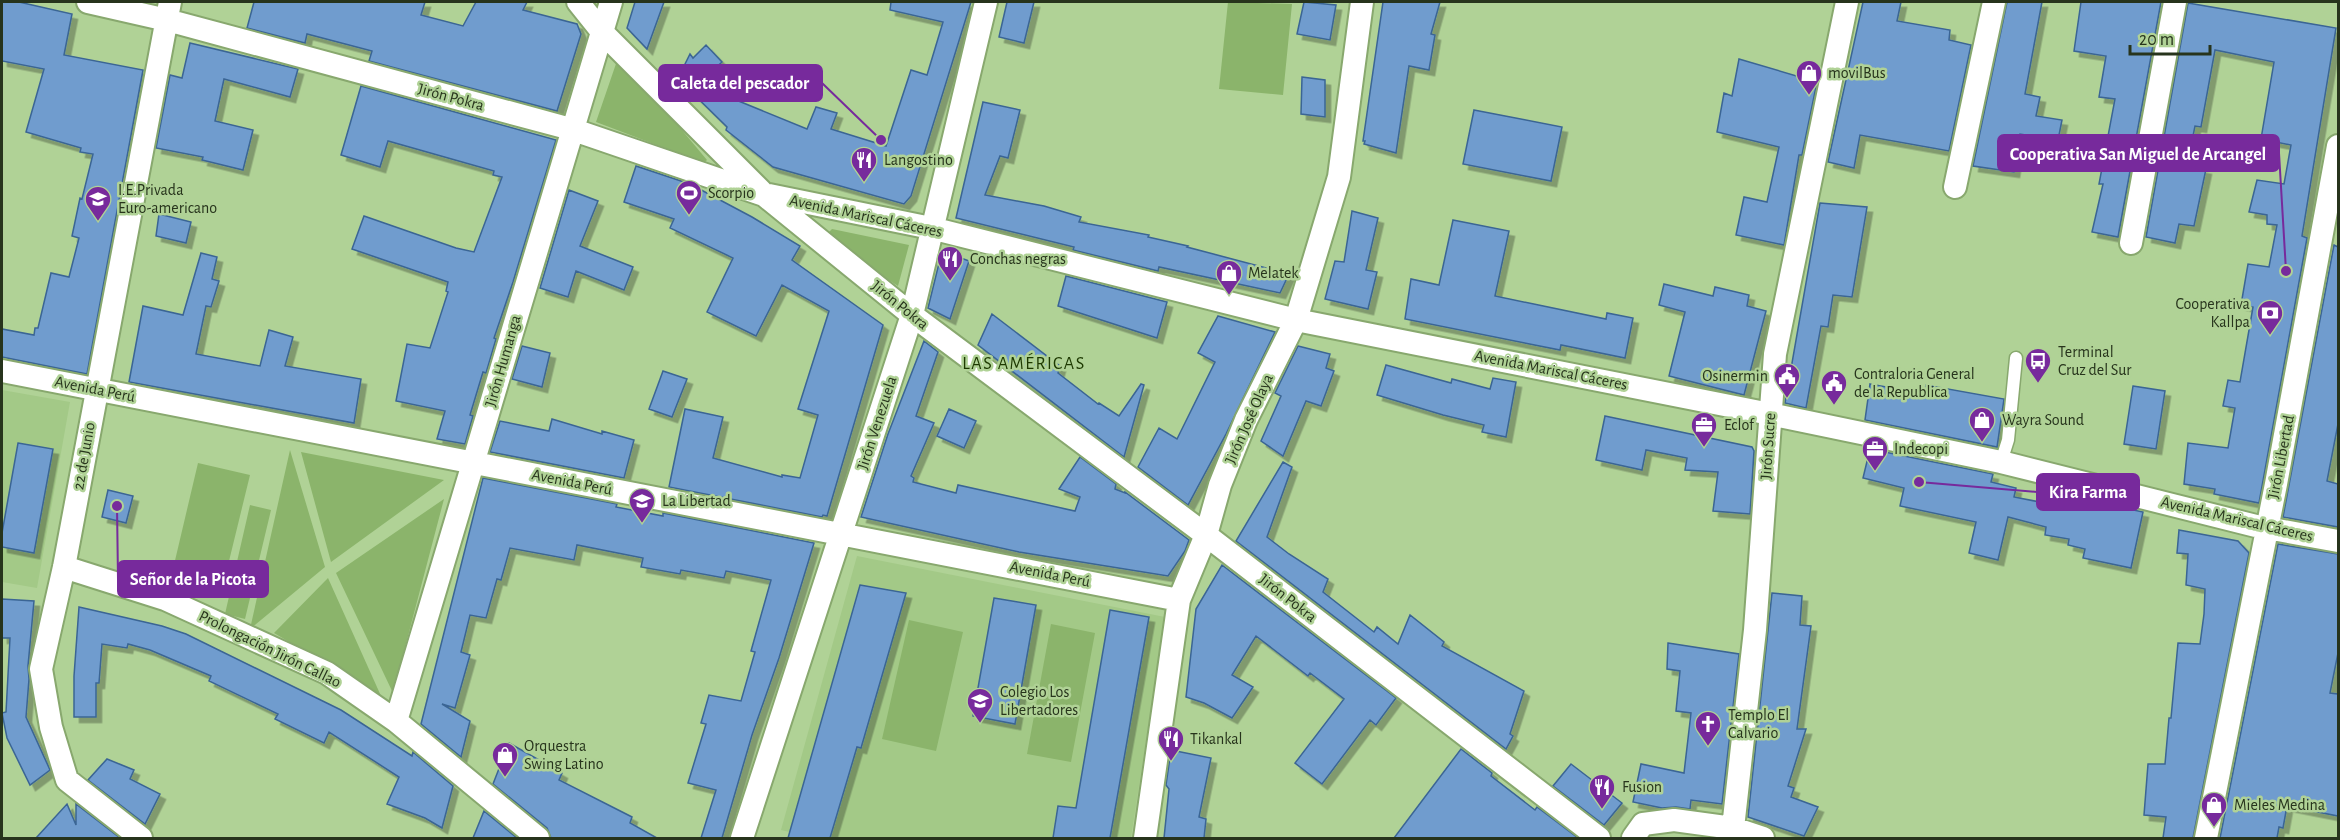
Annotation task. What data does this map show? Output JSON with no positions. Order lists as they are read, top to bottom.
{
  "streets": {
    "street": [
      "Jirón Pokra",
      "Avenida Mariscal Cáceres",
      "Jirón Humanga",
      "Avenida Perú",
      "Jirón José Olaya",
      "Jirón Venezuela",
      "Jirón Sucre",
      "22 de Junio",
      "Jirón Libertad",
      "Prolongación Jirón Callao"
    ]
  },
  "crossings": [
    ["Jirón Pokra", "Avenida Mariscal Cáceres"],
    ["Jirón Pokra", "Jirón Humanga"],
    ["Jirón Pokra", "Jirón José Olaya"],
    ["Jirón Pokra", "Jirón Venezuela"],
    ["Jirón Pokra", "22 de Junio"],
    ["Avenida Mariscal Cáceres", "Jirón José Olaya"],
    ["Avenida Mariscal Cáceres", "Jirón Venezuela"],
    ["Avenida Mariscal Cáceres", "Jirón Sucre"],
    ["Avenida Mariscal Cáceres", "Jirón Libertad"],
    ["Jirón Humanga", "Avenida Perú"],
    ["Jirón Humanga", "Prolongación Jirón Callao"],
    ["Avenida Perú", "Jirón José Olaya"],
    ["Avenida Perú", "Jirón Venezuela"],
    ["Avenida Perú", "22 de Junio"],
    ["22 de Junio", "Prolongación Jirón Callao"]
  ],
  "districts": ["LAS AMÉRICAS"],
  "places": {
    "shop": [
      "movilBus",
      "Melatek",
      "Wayra Sound",
      "Orquestra Swing Latino",
      "Mieles Medina"
    ],
    "other": [
      "Caleta del pescador",
      "Cooperativa San Miguel de Arcangel",
      "Kira Farma",
      "Señor de la Picota"
    ],
    "restaurant": [
      "Langostino",
      "Conchas negras",
      "Tikankal",
      "Fusion"
    ],
    "sports": ["Scorpio"],
    "school or university": ["I.E.Privada Euro-americano", "La Libertad", "Colegio Los Libertadores"],
    "bank": ["Cooperativa Kallpa"],
    "bus stop": ["Terminal Cruz del Sur"],
    "public building": ["Osinermin", "Contraloria General de la Republica"],
    "office": ["Eclof", "Indecopi"],
    "church": ["Templo El Calvario"]
  },
  "scale_bar": "20 m"
}
